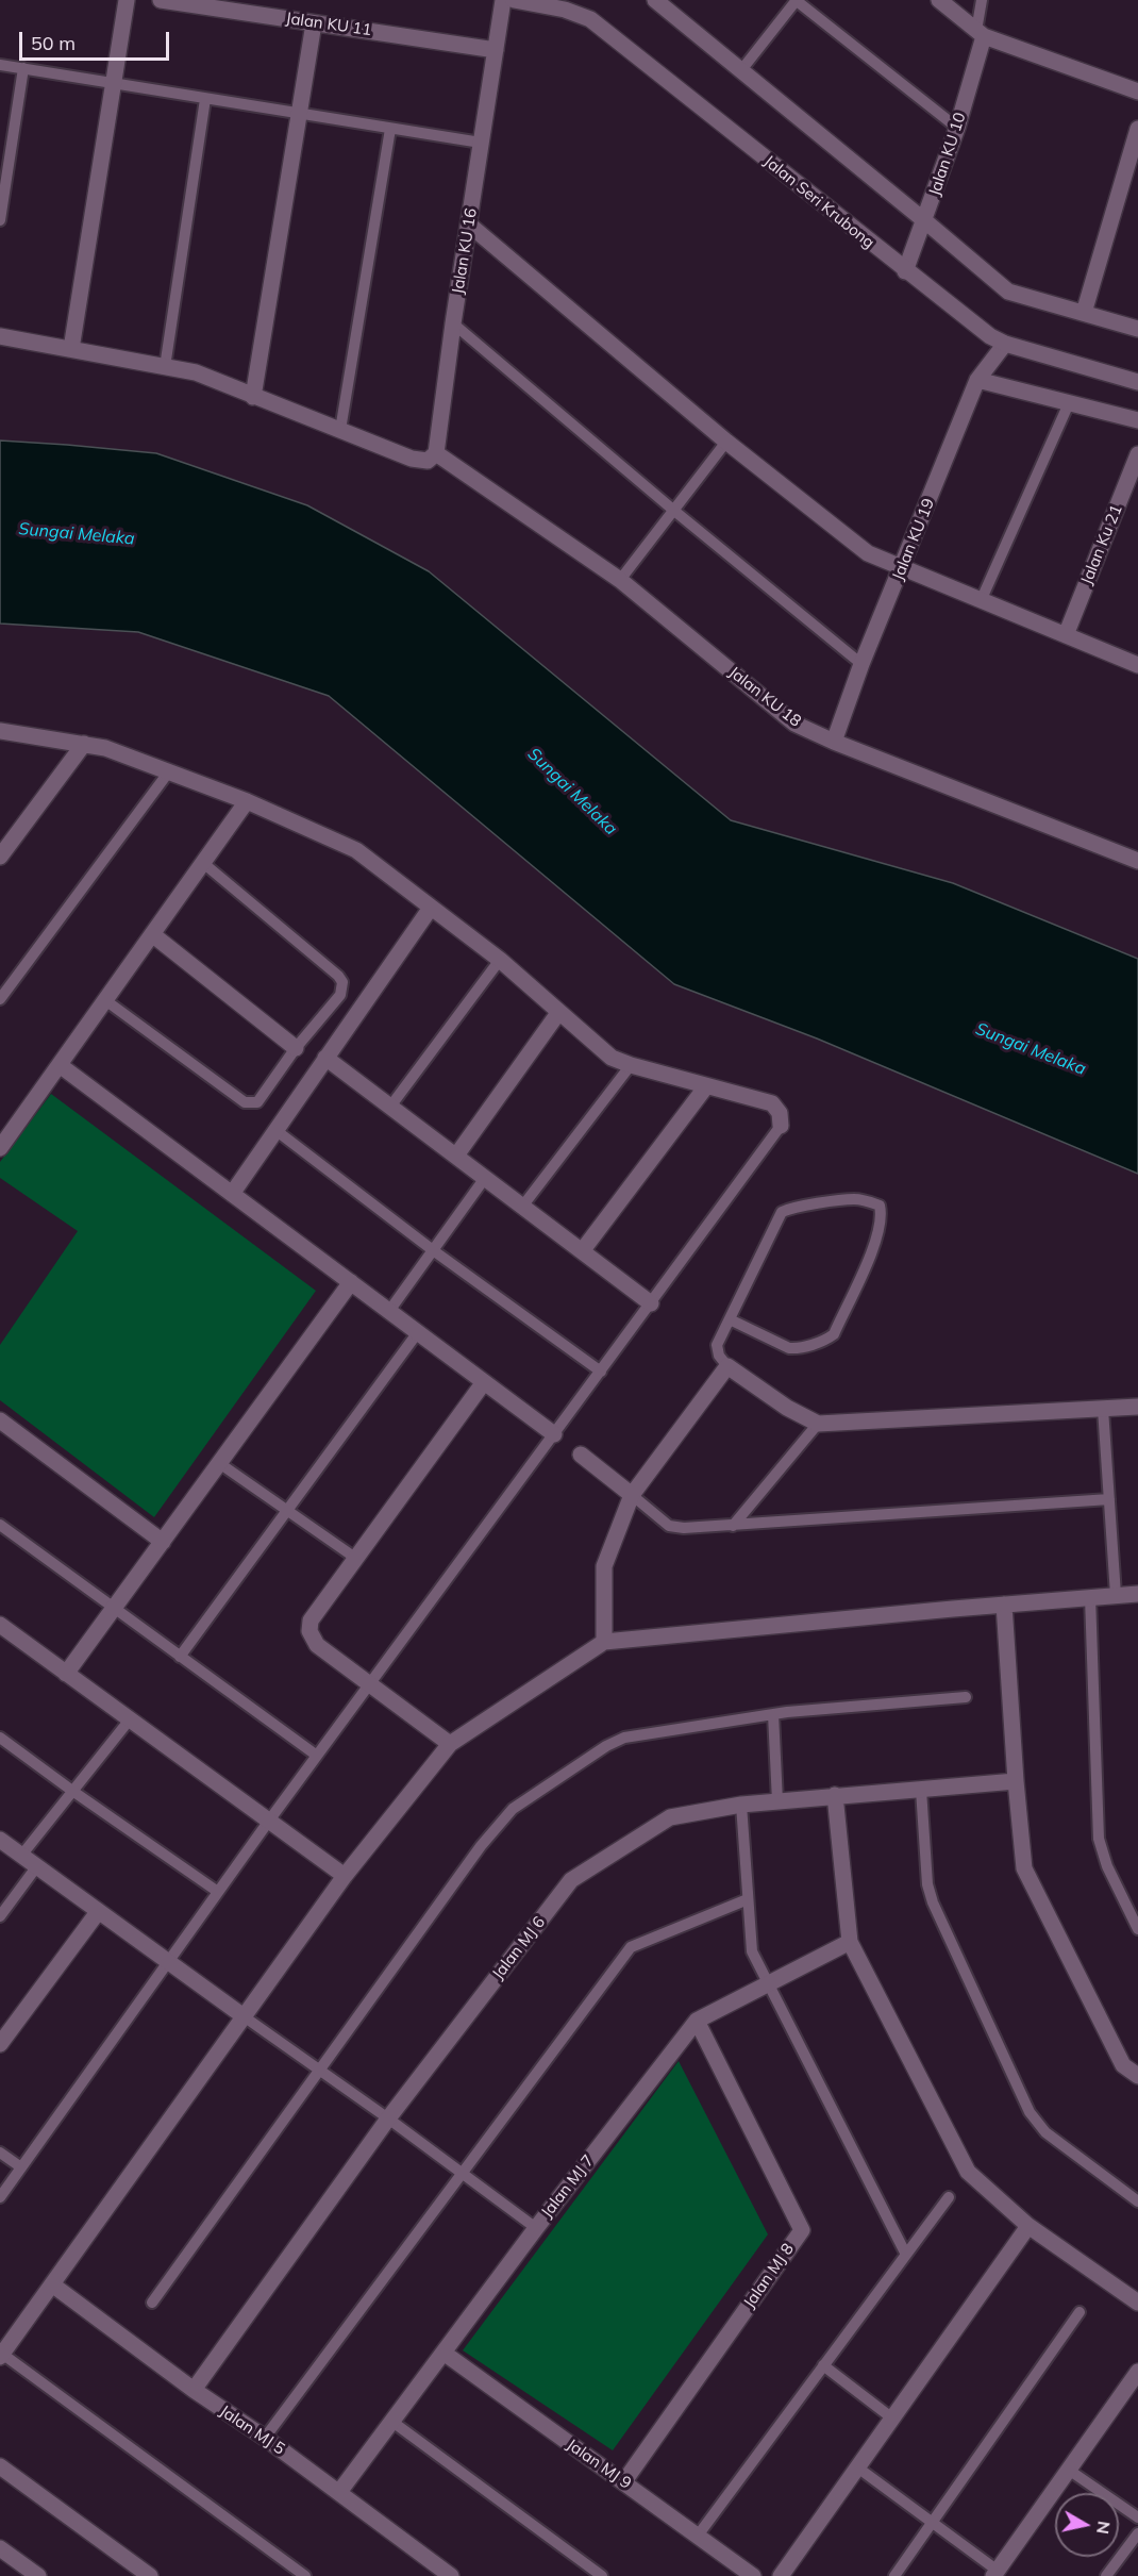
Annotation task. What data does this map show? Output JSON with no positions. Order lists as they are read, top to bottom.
{
  "streets": {
    "street": [
      "Jalan KU 11",
      "Jalan KU 10",
      "Jalan Seri Krubong",
      "Jalan KU 16",
      "Jalan KU 19",
      "Jalan Ku 21",
      "Jalan KU 18",
      "Jalan MJ 6",
      "Jalan MJ 7",
      "Jalan MJ 8",
      "Jalan MJ 5",
      "Jalan MJ 9"
    ]
  },
  "crossings": [
    ["Jalan KU 11", "Jalan KU 16"],
    ["Jalan KU 10", "Jalan Seri Krubong"],
    ["Jalan Seri Krubong", "Jalan KU 19"],
    ["Jalan KU 16", "Jalan KU 18"],
    ["Jalan KU 19", "Jalan KU 18"],
    ["Jalan MJ 6", "Jalan MJ 5"],
    ["Jalan MJ 7", "Jalan MJ 8"],
    ["Jalan MJ 7", "Jalan MJ 5"],
    ["Jalan MJ 7", "Jalan MJ 9"],
    ["Jalan MJ 8", "Jalan MJ 9"]
  ],
  "water": ["Sungai Melaka"],
  "scale_bar": "50 m",
  "north": "right"
}
